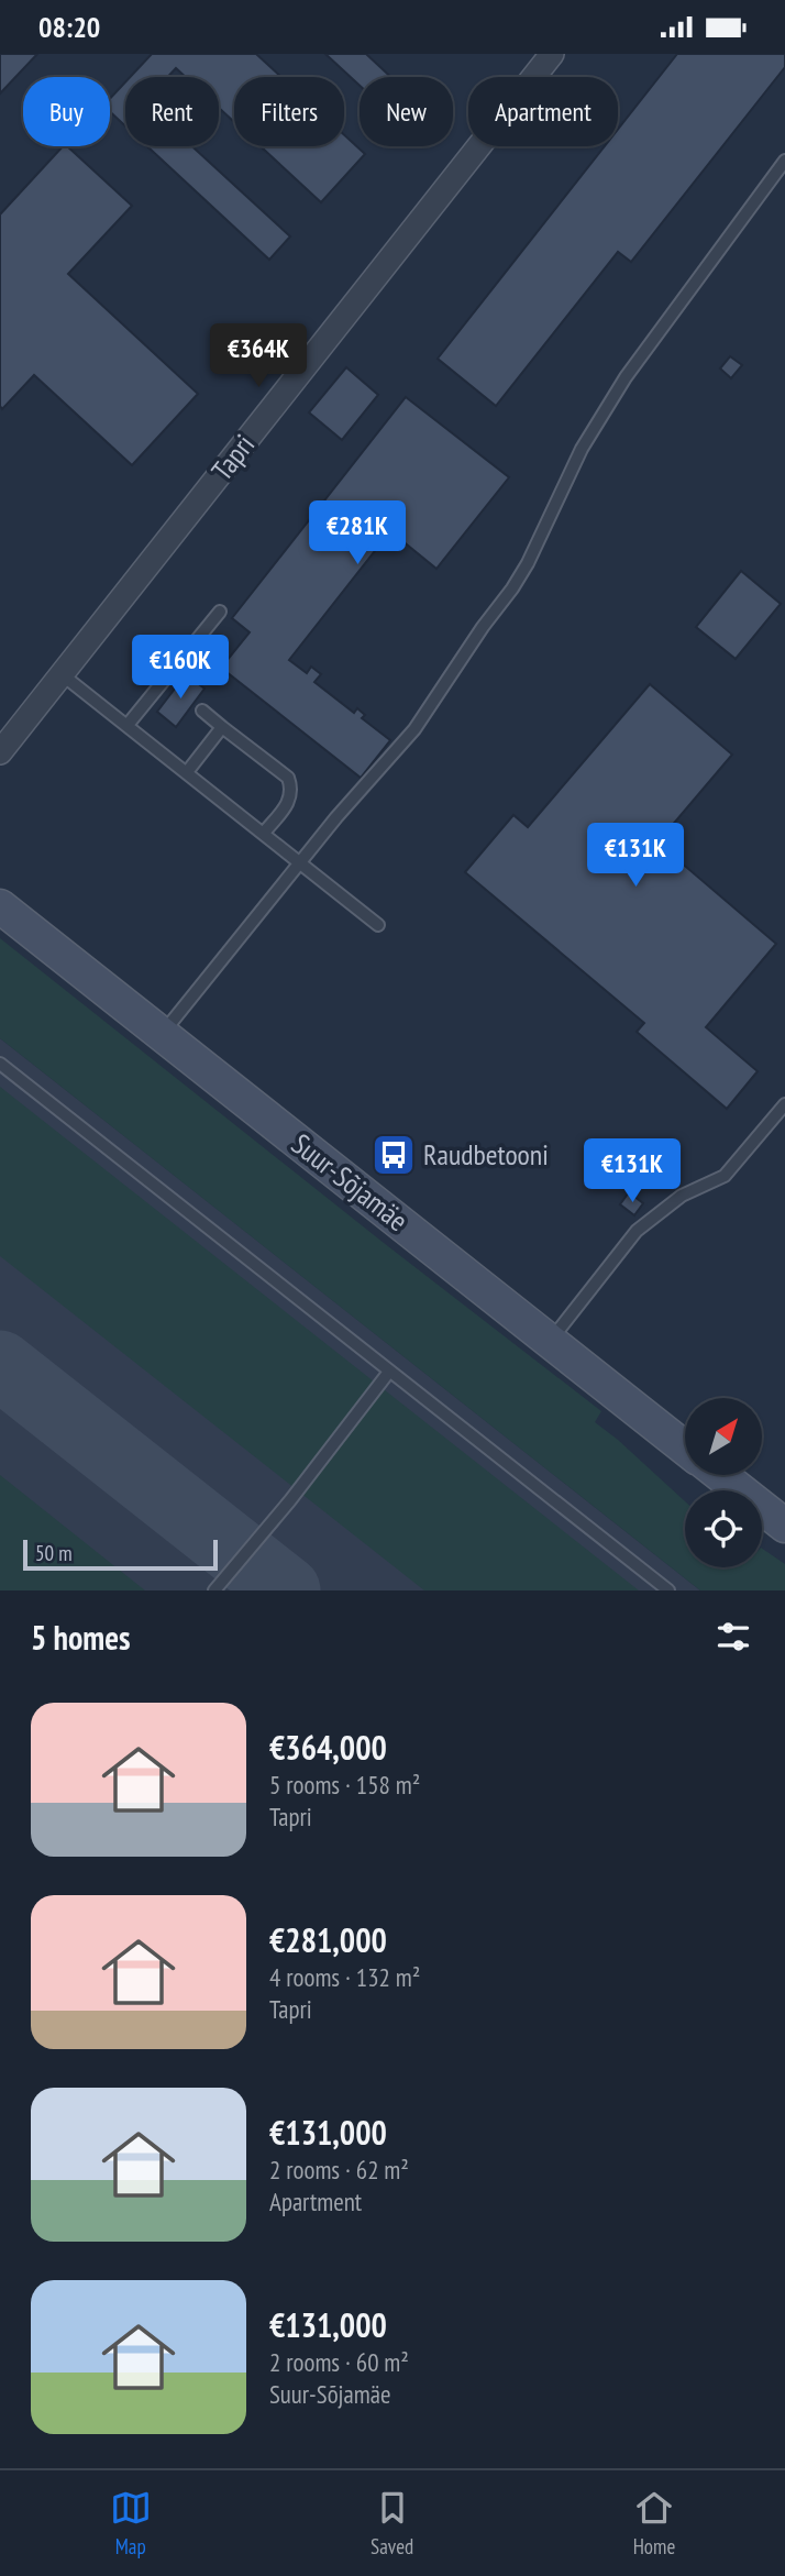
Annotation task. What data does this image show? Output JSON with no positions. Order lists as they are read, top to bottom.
{
  "streets": {
    "main road": ["Suur-Sõjamäe"],
    "street": ["Tapri"]
  },
  "places": {
    "bus stop": ["Raudbetooni"]
  },
  "scale_bar": "50 m",
  "north": "top right",
  "page": {
    "status": "08:20",
    "chip": [
      "Buy",
      "Rent",
      "Filters",
      "New",
      "Apartment"
    ],
    "price": [
      "€364K",
      "€281K",
      "€160K",
      "€131K",
      "€131K"
    ],
    "scale": "50 m",
    "heading": "5 homes",
    "list": [
      {
        "name": "€364,000",
        "note": "5 rooms · 158 m² · Tapri"
      },
      {
        "name": "€281,000",
        "note": "4 rooms · 132 m² · Tapri"
      },
      {
        "name": "€131,000",
        "note": "2 rooms · 62 m² · Apartment"
      },
      {
        "name": "€131,000",
        "note": "2 rooms · 60 m² · Suur-Sõjamäe"
      }
    ],
    "tabs": ["Map", "Saved", "Home"]
  }
}
